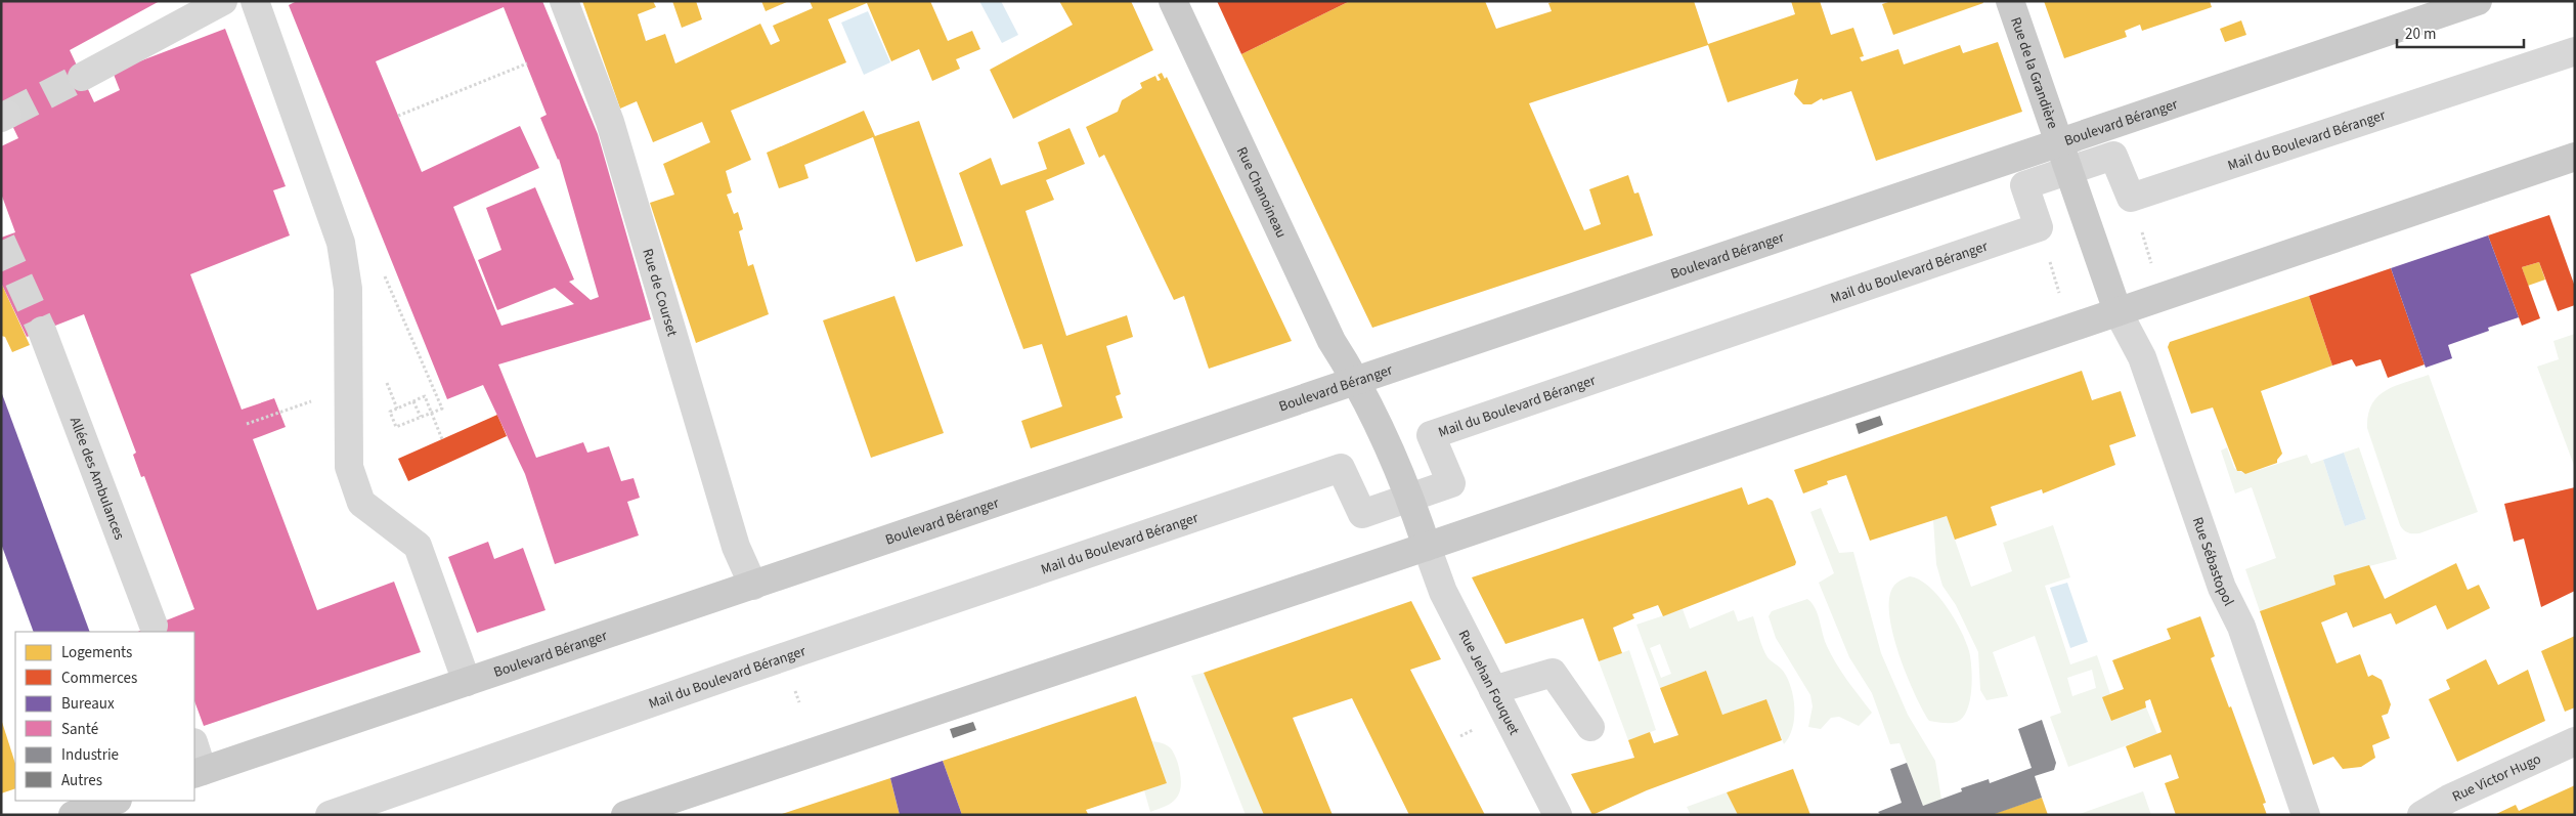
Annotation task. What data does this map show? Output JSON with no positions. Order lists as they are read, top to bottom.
{
  "streets": {
    "main road": ["Rue de la Grandière", "Boulevard Béranger", "Rue Chanoineau"],
    "street": [
      "Mail du Boulevard Béranger",
      "Rue de Courset",
      "Allée des Ambulances",
      "Rue Sébastopol",
      "Rue Jehan Fouquet",
      "Rue Victor Hugo"
    ]
  },
  "crossings": [
    ["Rue de la Grandière", "Boulevard Béranger"],
    ["Rue de la Grandière", "Mail du Boulevard Béranger"],
    ["Rue de la Grandière", "Rue Sébastopol"],
    ["Boulevard Béranger", "Rue Chanoineau"],
    ["Boulevard Béranger", "Rue de Courset"],
    ["Mail du Boulevard Béranger", "Rue Chanoineau"],
    ["Rue Chanoineau", "Rue Jehan Fouquet"]
  ],
  "legend": [
    "Logements",
    "Commerces",
    "Bureaux",
    "Santé",
    "Industrie",
    "Autres"
  ],
  "scale_bar": "20 m"
}
